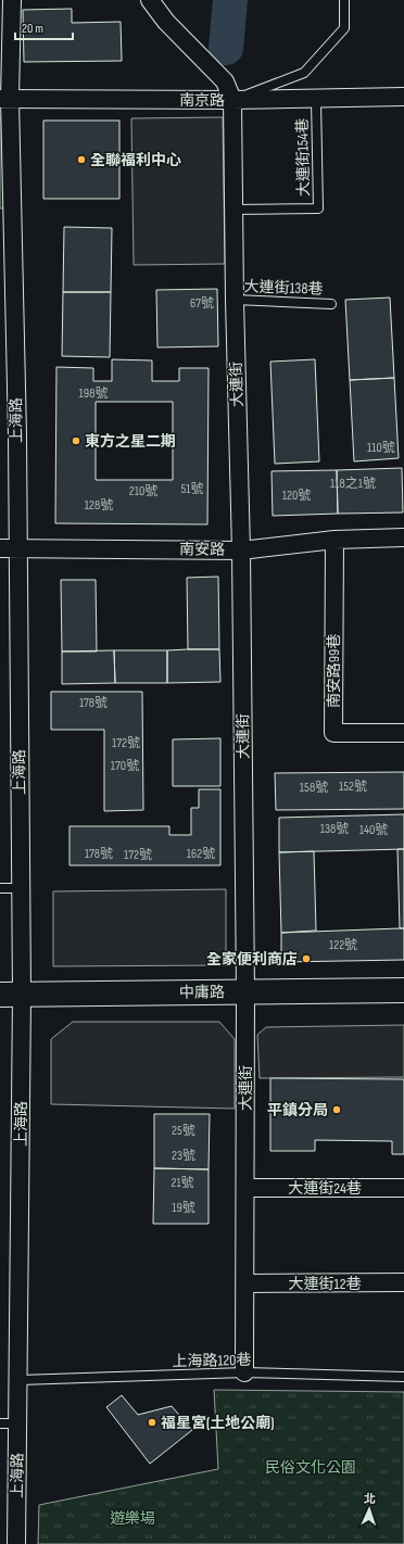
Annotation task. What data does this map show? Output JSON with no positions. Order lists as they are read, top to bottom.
{
  "streets": {
    "street": [
      "南京路",
      "大連街",
      "上海路",
      "南安路",
      "南安路99巷",
      "中庸路",
      "大連街24巷",
      "大連街12巷"
    ],
    "lane": ["大連街154巷", "大連街138巷", "上海路120巷"]
  },
  "crossings": [
    ["南京路", "大連街154巷"],
    ["南京路", "大連街"],
    ["南京路", "上海路"],
    ["大連街154巷", "大連街"],
    ["大連街138巷", "大連街"],
    ["大連街", "南安路"],
    ["大連街", "中庸路"],
    ["大連街", "大連街24巷"],
    ["大連街", "大連街12巷"],
    ["大連街", "上海路120巷"],
    ["上海路", "南安路"],
    ["上海路", "中庸路"],
    ["上海路", "上海路120巷"],
    ["南安路", "南安路99巷"]
  ],
  "parks": ["民俗文化公園", "遊樂場"],
  "places": [
    "全聯福利中心",
    "東方之星二期",
    "全家便利商店",
    "平鎮分局",
    "福星宮(土地公廟)"
  ],
  "house_numbers": [
    "67號",
    "198號",
    "110號",
    "118之1號",
    "51號",
    "210號",
    "120號",
    "128號",
    "178號",
    "172號",
    "170號",
    "152號",
    "158號",
    "138號",
    "140號",
    "178號",
    "162號",
    "172號",
    "122號",
    "25號",
    "23號",
    "21號",
    "19號"
  ],
  "scale_bar": "20 m",
  "north": "top"
}
